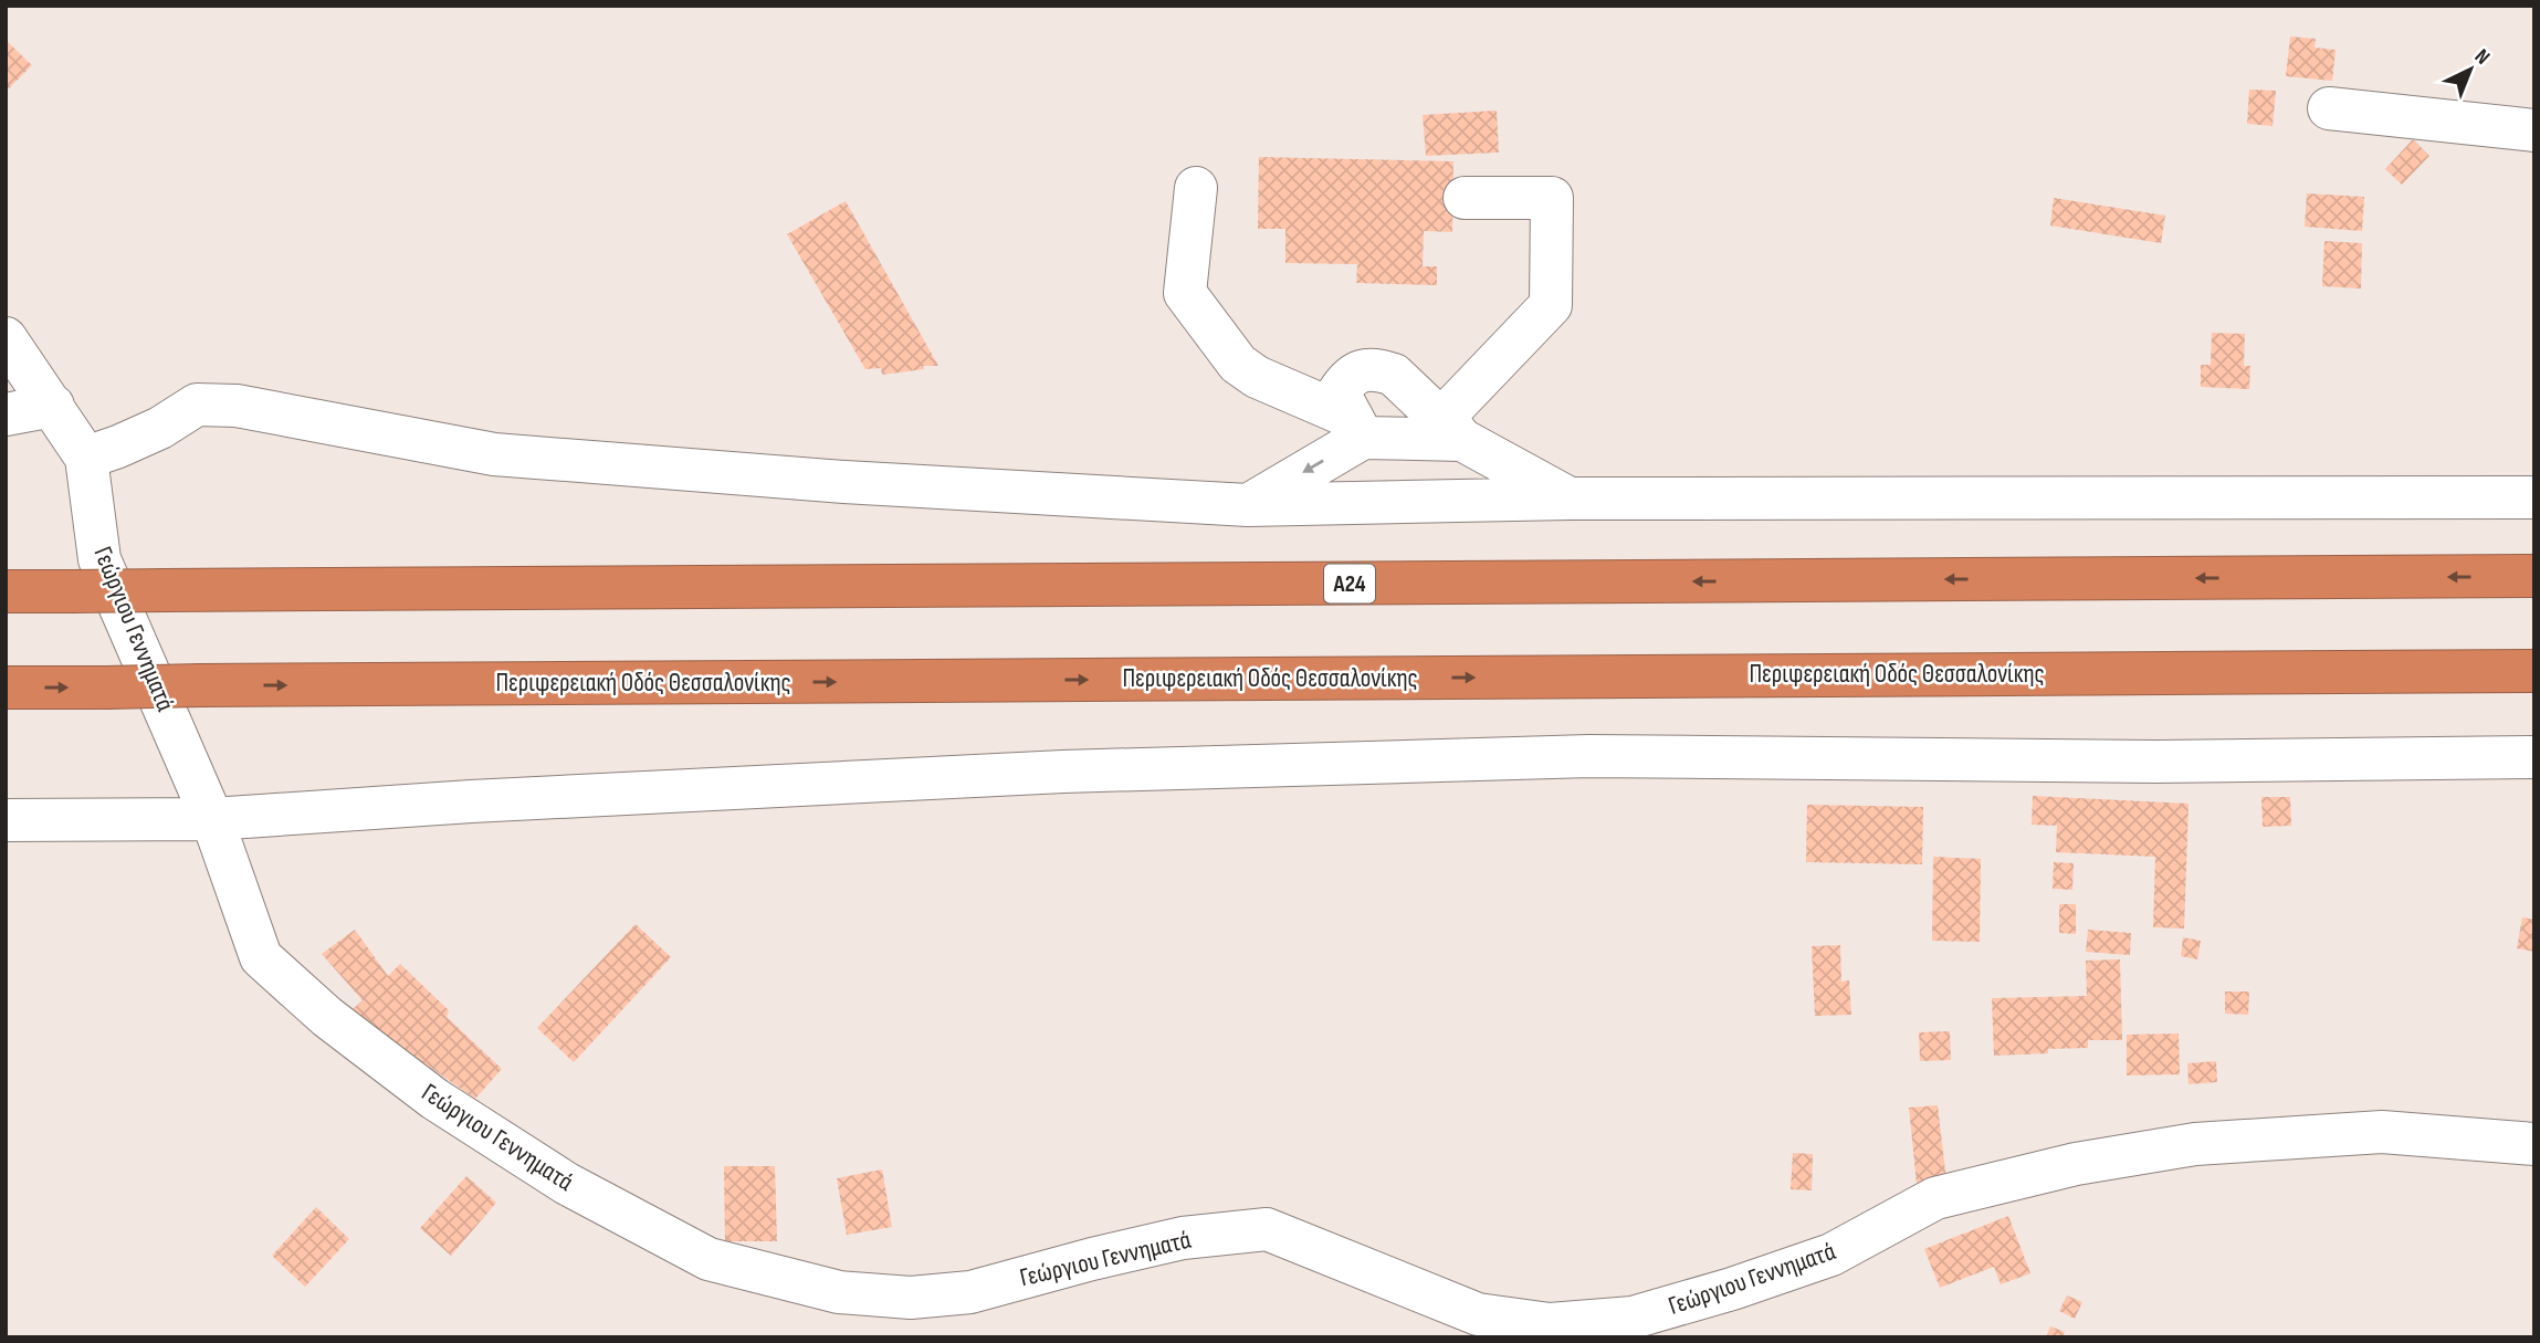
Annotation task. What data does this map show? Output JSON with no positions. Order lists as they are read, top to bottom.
{
  "streets": {
    "highway": ["Α24", "Περιφερειακή Οδός Θεσσαλονίκης"],
    "street": ["Γεώργιου Γεννηματά"]
  },
  "north": "top right"
}
